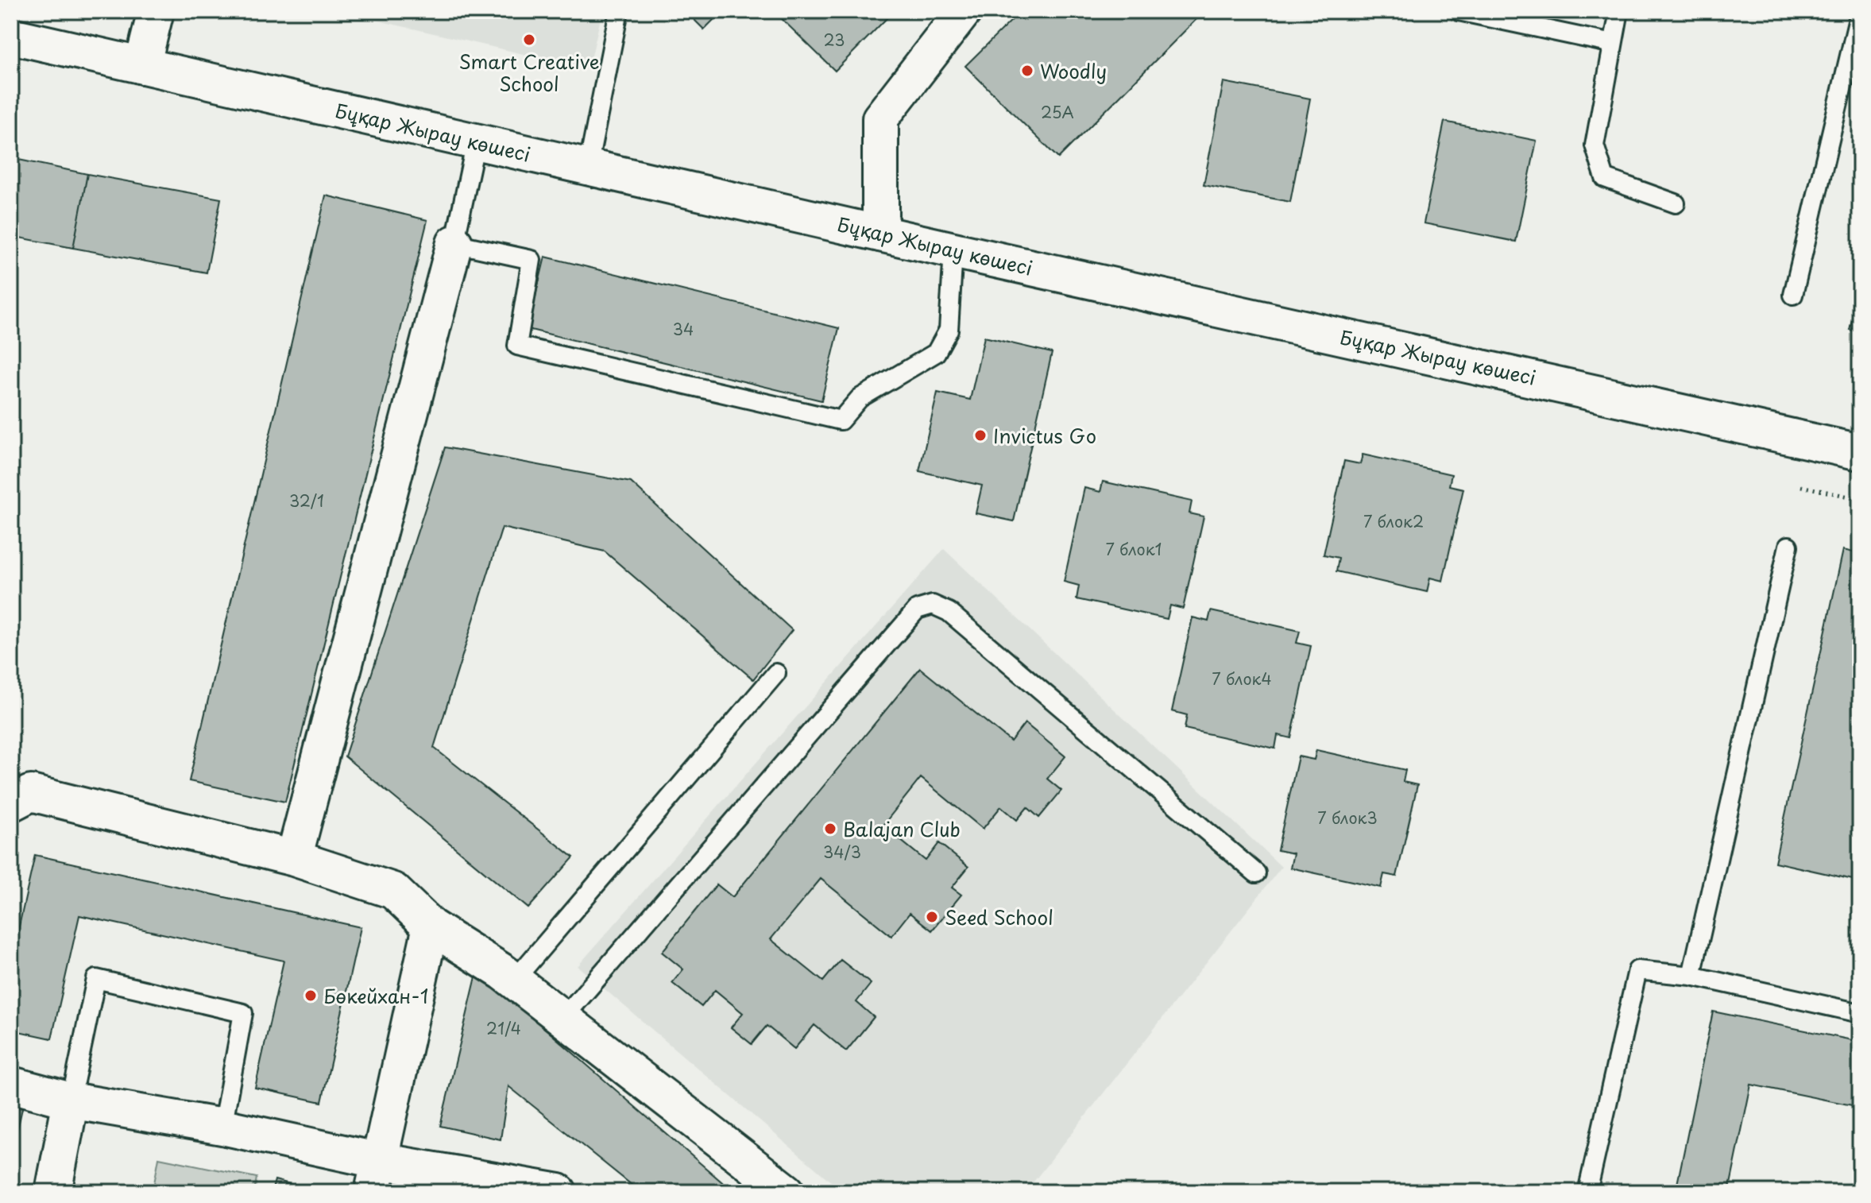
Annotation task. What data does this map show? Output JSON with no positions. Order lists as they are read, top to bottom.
{
  "streets": {
    "street": ["Бұқар Жырау көшесі"]
  },
  "places": [
    "Smart Creative School",
    "Woodly",
    "Invictus Go",
    "Balajan Club",
    "Seed School",
    "Бөкейхан-1"
  ],
  "house_numbers": [
    "23",
    "25А",
    "34",
    "32/1",
    "7 блок2",
    "7 блок1",
    "7 блок4",
    "7 блок3",
    "34/3",
    "21/4"
  ]
}
